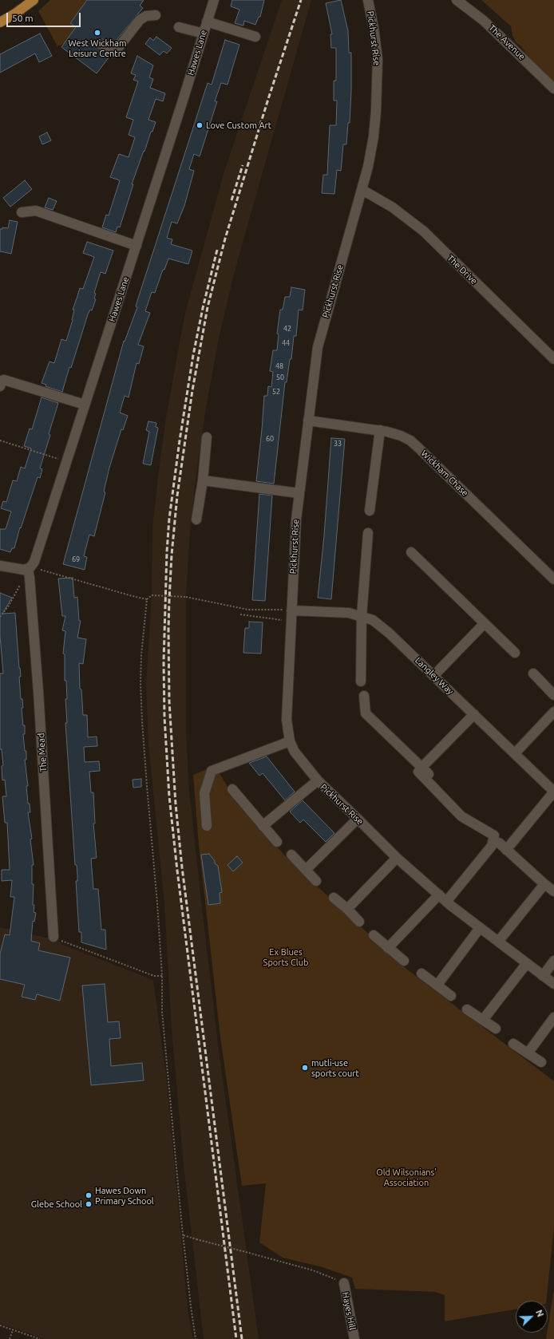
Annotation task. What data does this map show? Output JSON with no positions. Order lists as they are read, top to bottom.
{
  "streets": {
    "street": [
      "Pickhurst Rise",
      "The Avenue",
      "Hawes Lane",
      "The Drive",
      "Wickham Chase",
      "Langley Way",
      "The Mead",
      "Hayes Hill"
    ]
  },
  "crossings": [
    ["Pickhurst Rise", "The Drive"],
    ["Pickhurst Rise", "Wickham Chase"],
    ["Pickhurst Rise", "Langley Way"],
    ["Hawes Lane", "The Mead"]
  ],
  "parks": ["Ex Blues Sports Club", "Old Wilsonians' Association"],
  "places": [
    "West Wickham Leisure Centre",
    "Love Custom Art",
    "mutli-use sports court",
    "Hawes Down Primary School",
    "Glebe School"
  ],
  "house_numbers": [
    "42",
    "44",
    "48",
    "50",
    "52",
    "60",
    "33",
    "69"
  ],
  "scale_bar": "50 m",
  "north": "top right"
}
